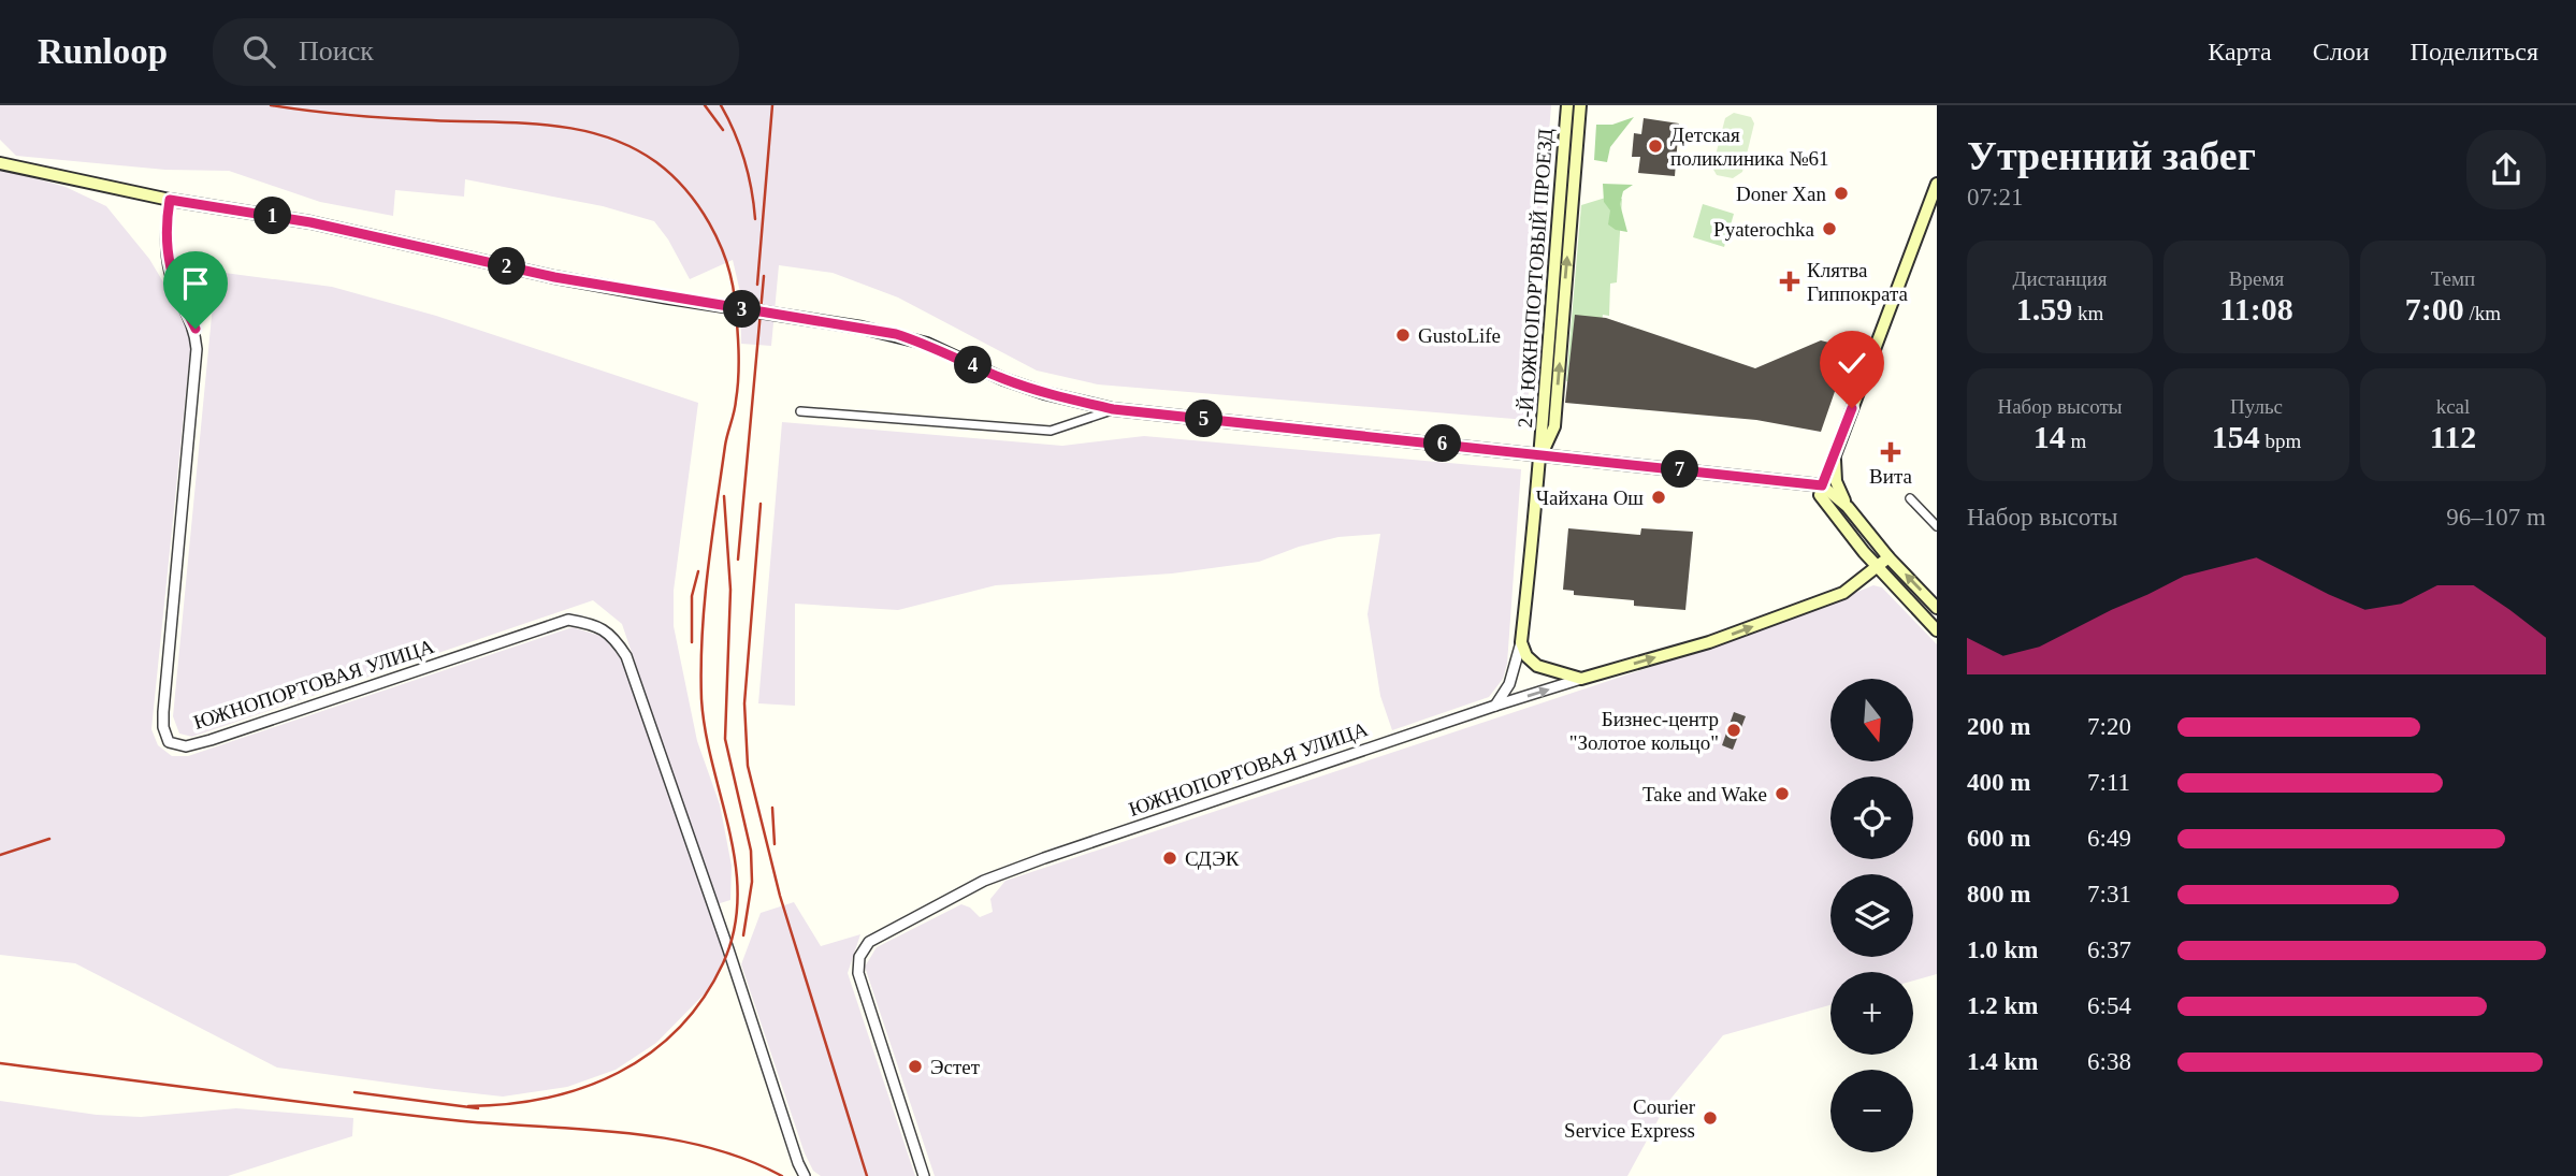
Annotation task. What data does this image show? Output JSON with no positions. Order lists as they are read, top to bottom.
{
  "streets": {
    "main road": ["2-Й ЮЖНОПОРТОВЫЙ ПРОЕЗД", "ЮЖНОПОРТОВАЯ УЛИЦА"]
  },
  "places": {
    "other": [
      "Детская поликлиника №61",
      "Doner Xan",
      "Pyaterochka",
      "GustoLife",
      "Чайхана Ош",
      "Бизнес-центр \"Золотое кольцо\"",
      "Take and Wake",
      "СДЭК",
      "Эстет",
      "Courier Service Express"
    ],
    "health": ["Клятва Гиппократа", "Вита"]
  },
  "north": "bottom",
  "page": {
    "header": "Runloop",
    "search": "Поиск",
    "nav": ["Карта", "Слои", "Поделиться"],
    "heading": ["Утренний забег", "07:21"],
    "pins": [
      "1",
      "2",
      "3",
      "4",
      "5",
      "6",
      "7"
    ],
    "stats": [
      ["Дистанция", "1.59 km"],
      ["Время", "11:08"],
      ["Темп", "7:00 /km"],
      ["Набор высоты", "14 m"],
      ["Пульс", "154 bpm"],
      ["kcal", "112"]
    ],
    "chart": ["Набор высоты", "96–107 m"],
    "map_buttons": ["+", "−"],
    "list": [
      {
        "name": "200 m",
        "note": "7:20"
      },
      {
        "name": "400 m",
        "note": "7:11"
      },
      {
        "name": "600 m",
        "note": "6:49"
      },
      {
        "name": "800 m",
        "note": "7:31"
      },
      {
        "name": "1.0 km",
        "note": "6:37"
      },
      {
        "name": "1.2 km",
        "note": "6:54"
      },
      {
        "name": "1.4 km",
        "note": "6:38"
      }
    ]
  }
}
